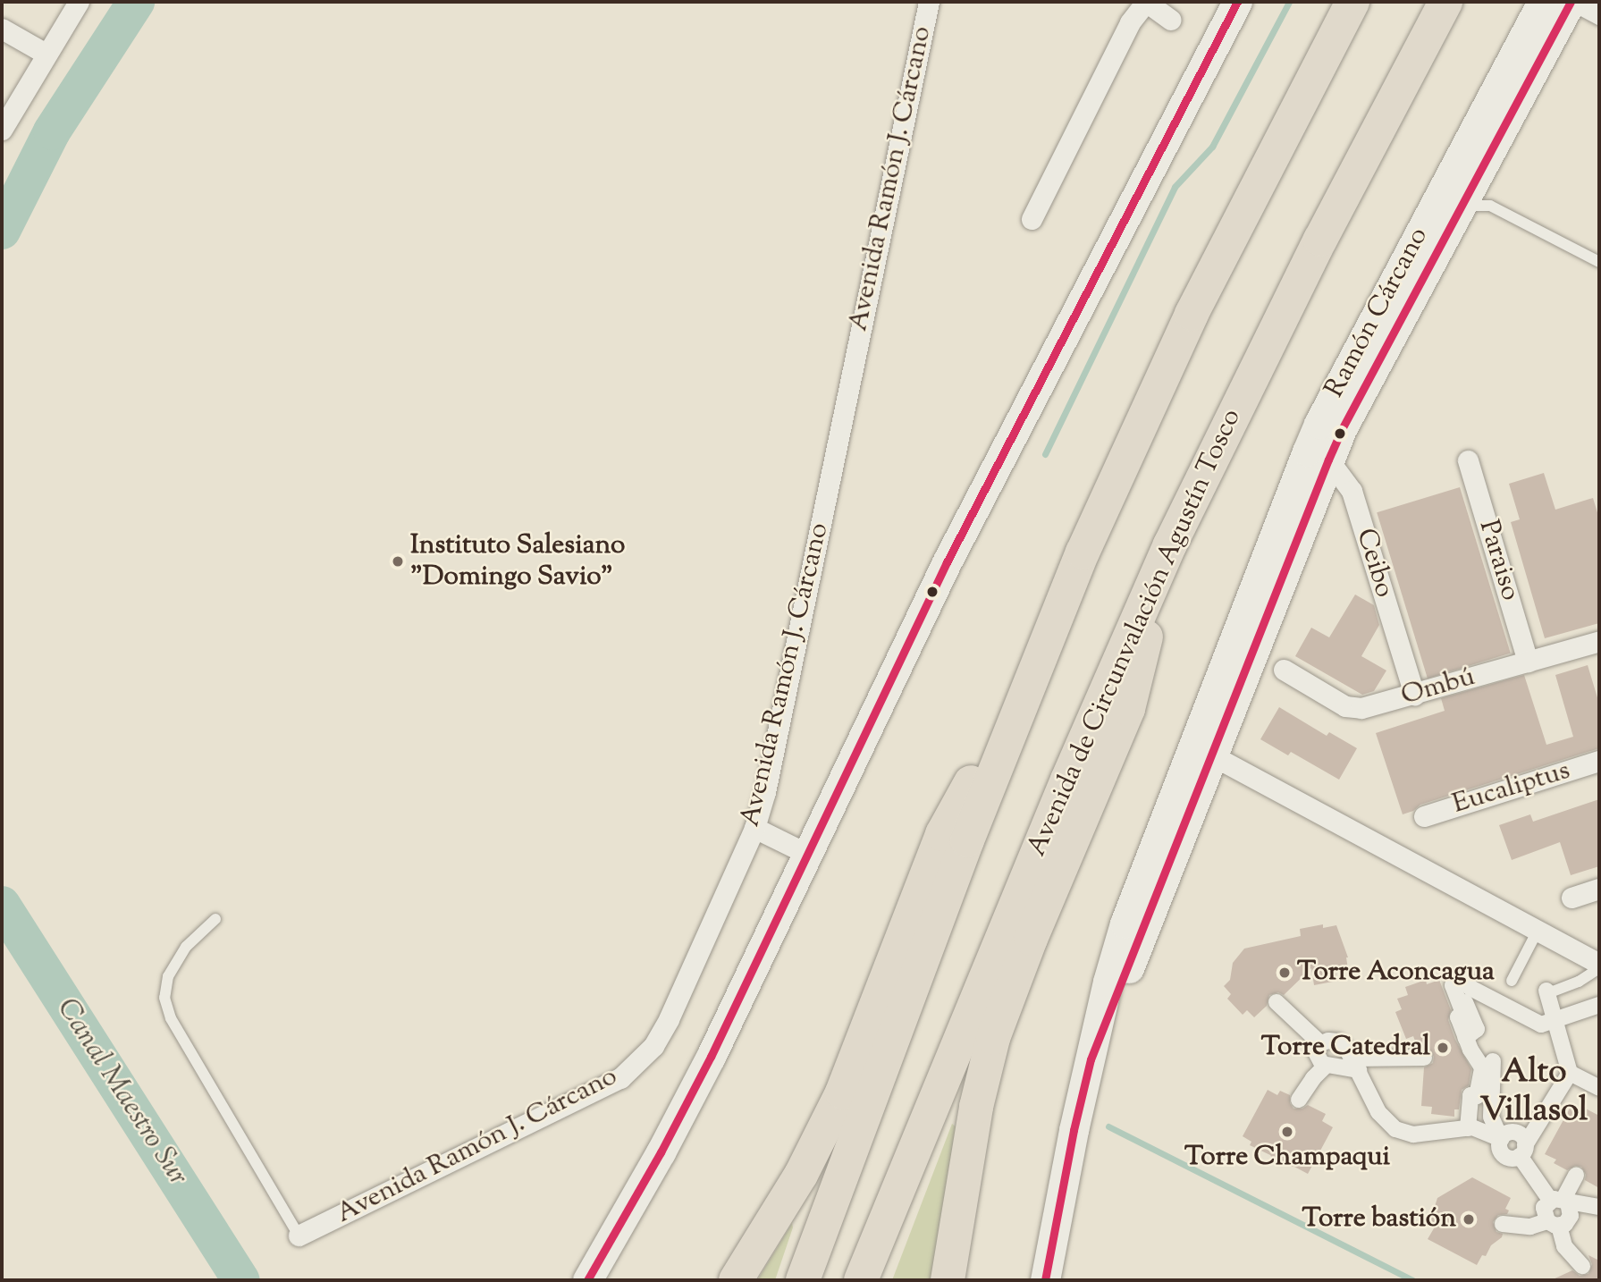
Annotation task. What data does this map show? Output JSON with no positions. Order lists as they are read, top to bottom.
{
  "streets": {
    "highway": ["Avenida de Circunvalación Agustín Tosco"],
    "main road": ["Ramón Cárcano"],
    "street": [
      "Avenida Ramón J. Cárcano",
      "Paraiso",
      "Ceibo",
      "Ombú",
      "Eucaliptus"
    ]
  },
  "crossings": [
    ["Ramón Cárcano", "Ceibo"],
    ["Paraiso", "Ombú"],
    ["Ceibo", "Ombú"]
  ],
  "districts": ["Alto Villasol"],
  "water": ["Canal Maestro Sur"],
  "places": [
    "Instituto Salesiano \"Domingo Savio\"",
    "Torre Aconcagua",
    "Torre Catedral",
    "Torre Champaqui",
    "Torre bastión"
  ]
}
